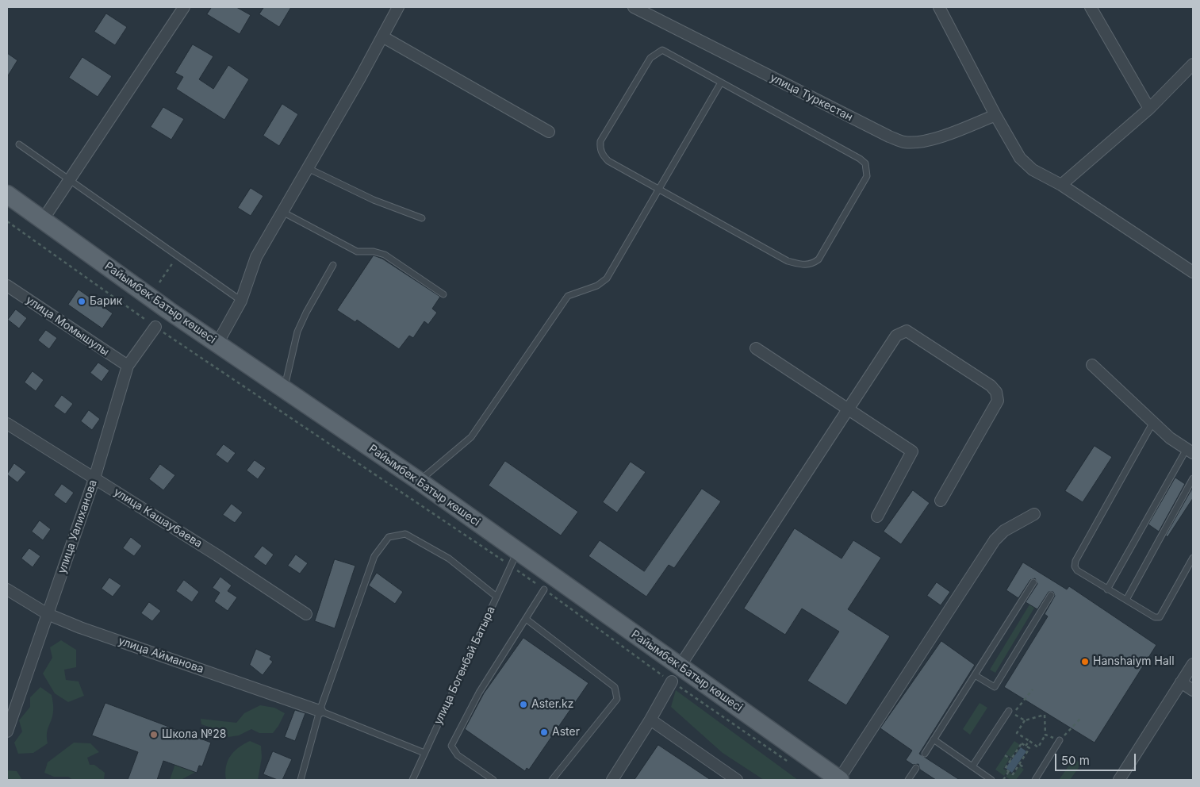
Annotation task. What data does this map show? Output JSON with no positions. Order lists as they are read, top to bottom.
{
  "streets": {
    "main road": ["Райымбек Батыр көшесі"],
    "street": [
      "улица Туркестан",
      "улица Момышулы",
      "улица Кашаубаева",
      "улица Уалиханова",
      "улица Айманова"
    ],
    "lane": ["улица Богенбай Батыра"]
  },
  "crossings": [
    ["Райымбек Батыр көшесі", "улица Богенбай Батыра"],
    ["улица Момышулы", "улица Уалиханова"],
    ["улица Кашаубаева", "улица Уалиханова"],
    ["улица Уалиханова", "улица Айманова"]
  ],
  "places": [
    "Барик",
    "Hanshaiym Hall",
    "Aster.kz",
    "Aster",
    "Школа №28"
  ],
  "scale_bar": "50 m"
}
